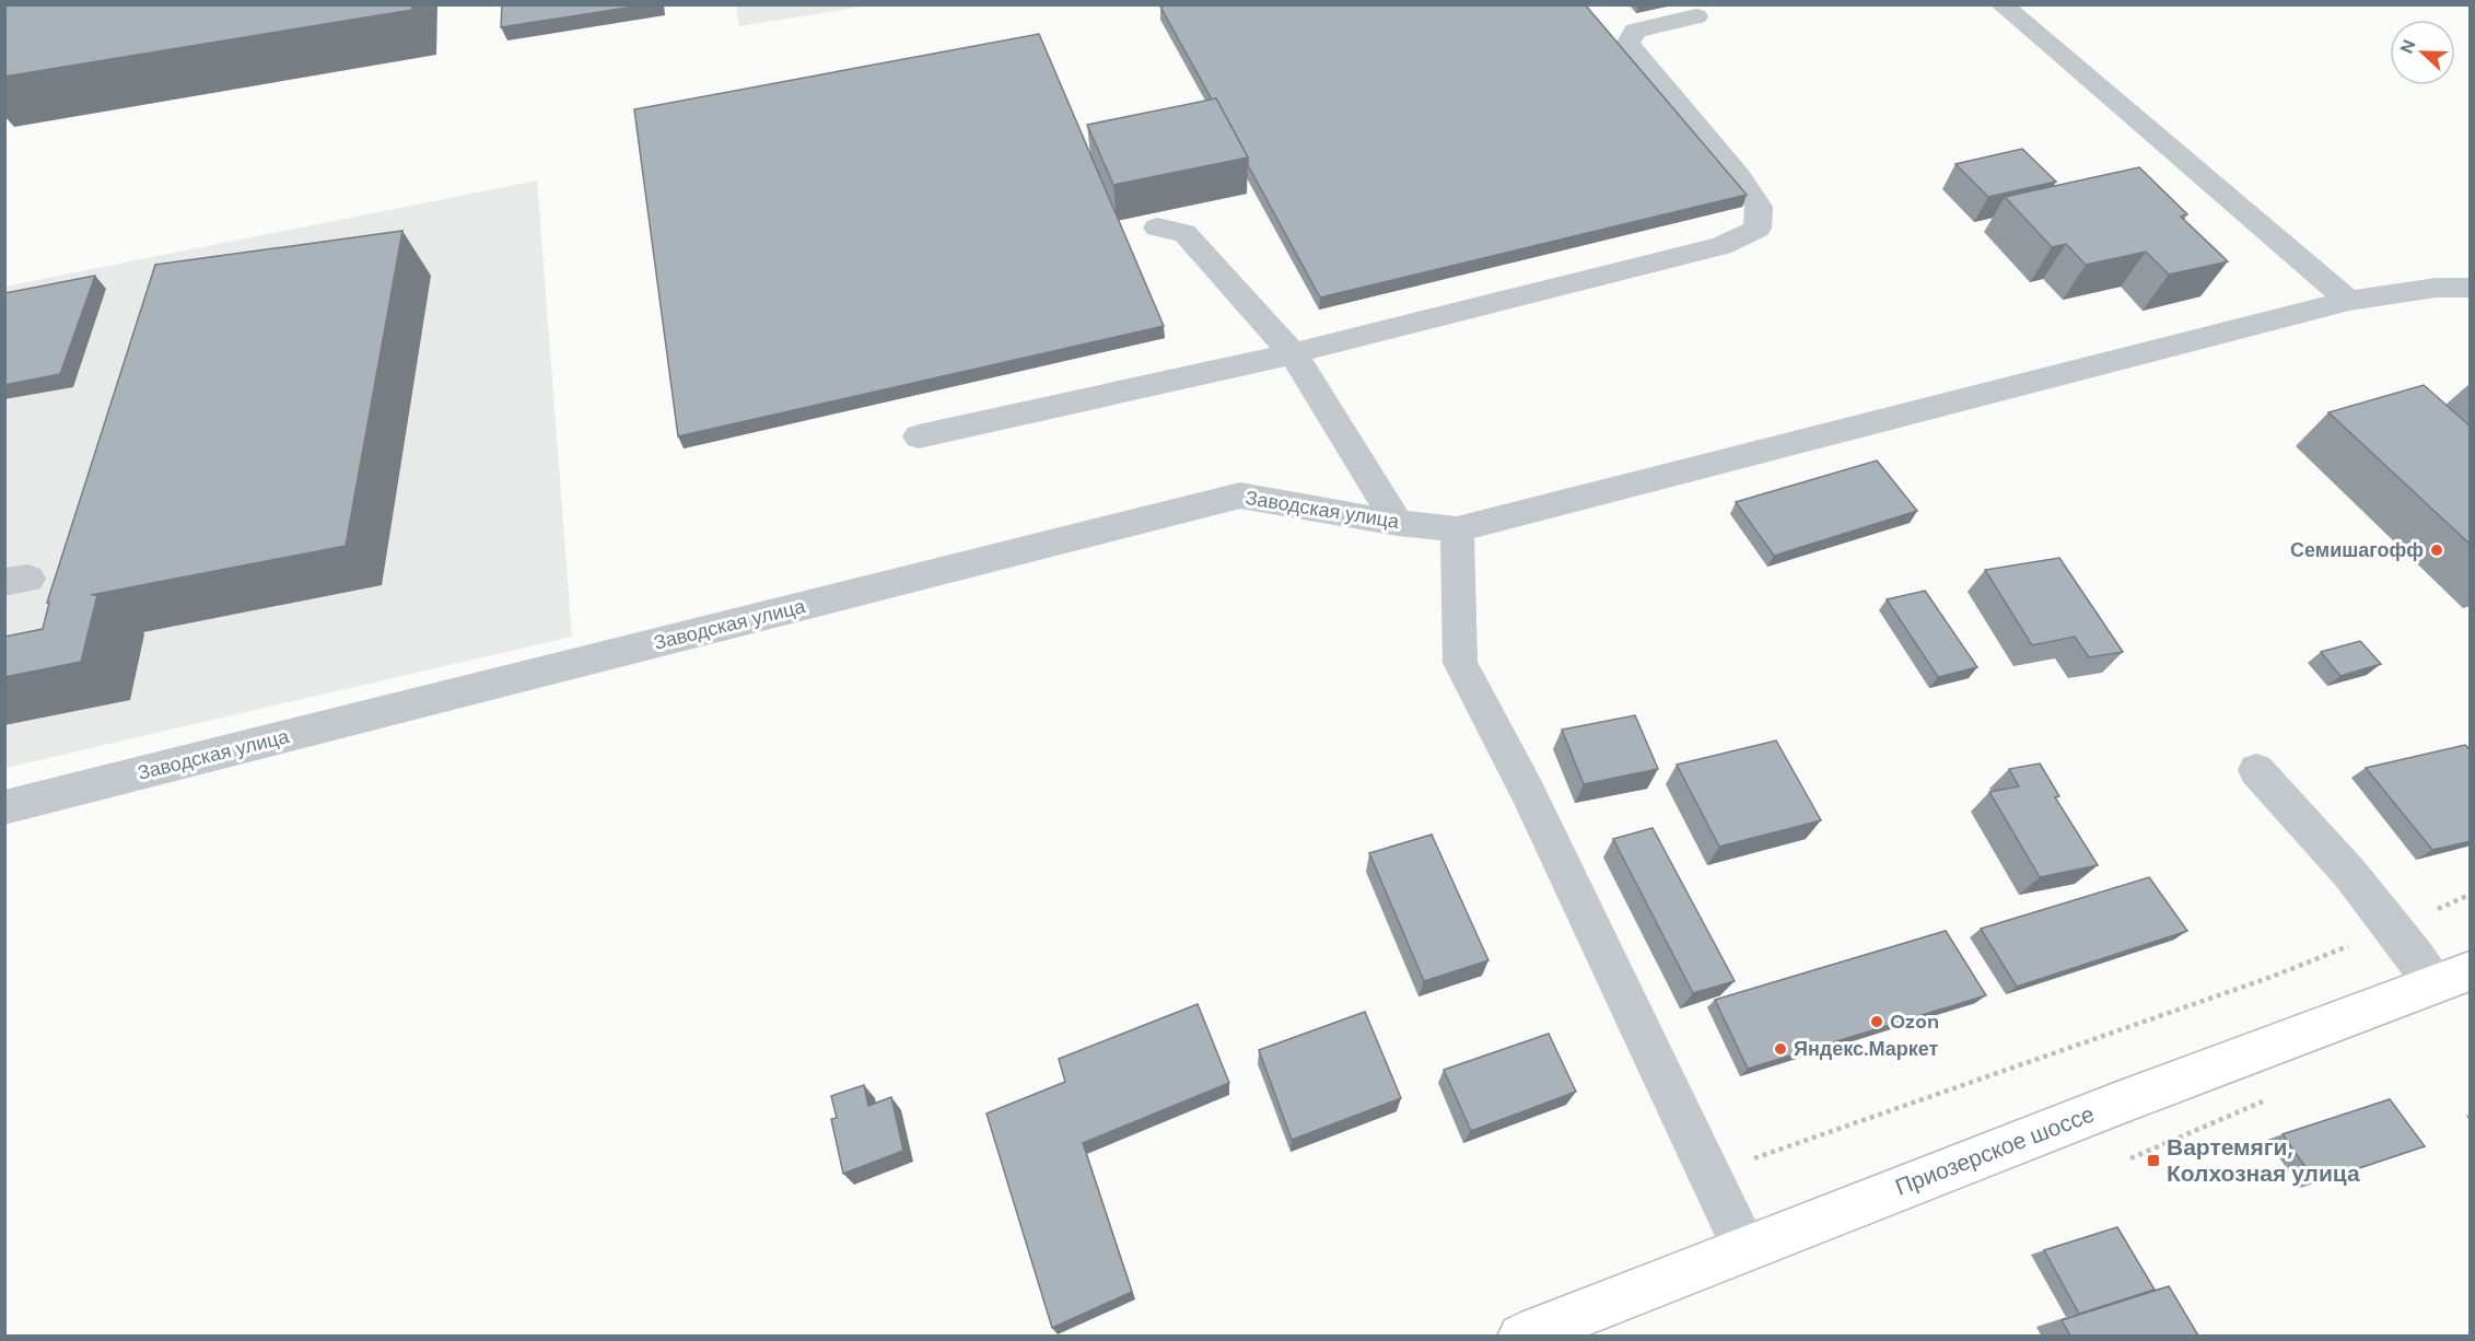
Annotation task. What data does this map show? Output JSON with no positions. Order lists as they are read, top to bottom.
{
  "streets": {
    "main road": ["Приозерское шоссе"],
    "street": ["Заводская улица"]
  },
  "places": {
    "other": ["Семишагофф", "Ozon", "Яндекс.Маркет"],
    "transit": ["Вартемяги, Колхозная улица"]
  },
  "north": "left"
}
